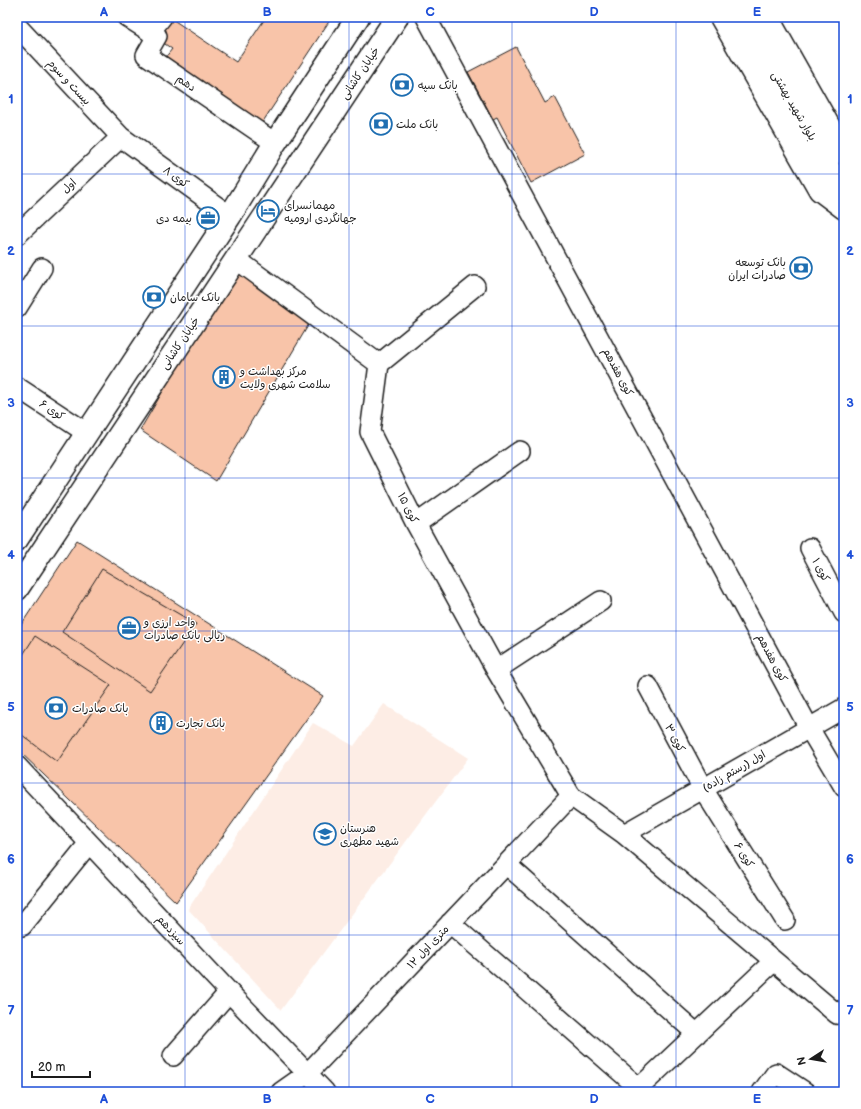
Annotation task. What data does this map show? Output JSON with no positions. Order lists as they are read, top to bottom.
{
  "streets": {
    "main road": ["خیابان کاشانی", "بلوار شهید بهشتی"],
    "street": [
      "بیست و سوم",
      "دهم",
      "کوی ۸",
      "اول",
      "کوی هفدهم",
      "کوی ۶",
      "کوی ۱۵",
      "کوی ۱",
      "کوی ۳",
      "اول (رستم زاده)",
      "سیزدهم",
      "۱۲ متری اول"
    ]
  },
  "crossings": [
    ["بیست و سوم", "کوی ۸"],
    ["بیست و سوم", "اول"],
    ["کوی ۸", "اول"],
    ["کوی هفدهم", "اول (رستم زاده)"],
    ["کوی ۶", "کوی ۳"],
    ["کوی ۶", "اول (رستم زاده)"],
    ["کوی ۱۵", "۱۲ متری اول"],
    ["کوی ۳", "اول (رستم زاده)"],
    ["سیزدهم", "۱۲ متری اول"]
  ],
  "places": {
    "bank": [
      "بانک سپه",
      "بانک ملت",
      "بانک توسعه صادرات ایران",
      "بانک سامان",
      "بانک صادرات"
    ],
    "hotel": ["مهمانسرای جهانگردى ارومیه"],
    "office": ["بیمه دی", "واحد ارزی و ریالی بانک صادرات"],
    "building": ["مرکز بهداشت و سلامت شهری ولایت", "بانک تجارت"],
    "school or university": ["هنرستان شهید مطهری"]
  },
  "scale_bar": "20 m",
  "north": "left",
  "grid": {
    "columns": [
      "A",
      "B",
      "C",
      "D",
      "E"
    ],
    "rows": [
      "1",
      "2",
      "3",
      "4",
      "5",
      "6",
      "7"
    ]
  }
}
